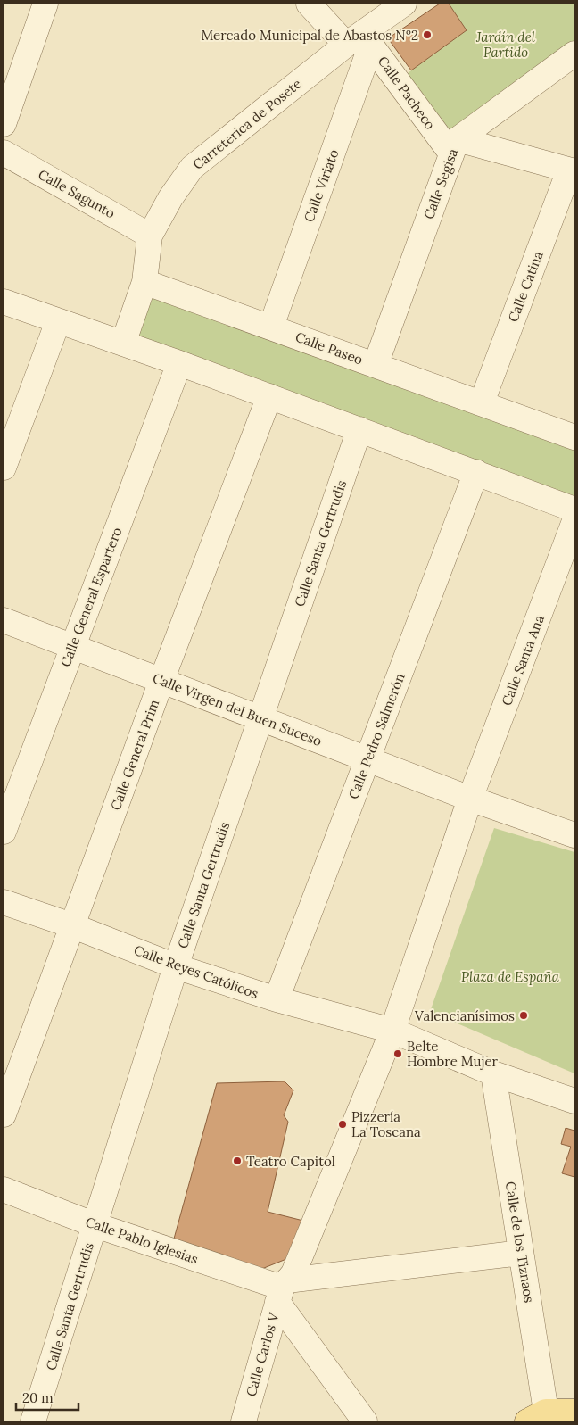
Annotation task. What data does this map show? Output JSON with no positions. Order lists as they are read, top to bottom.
{
  "streets": {
    "street": [
      "Calle Pacheco",
      "Carreterica de Posete",
      "Calle Segisa",
      "Calle Viriato",
      "Calle Sagunto",
      "Calle Catina",
      "Calle Paseo",
      "Calle Santa Gertrudis",
      "Calle General Espartero",
      "Calle Santa Ana",
      "Calle Virgen del Buen Suceso",
      "Calle Pedro Salmerón",
      "Calle General Prim",
      "Calle Reyes Católicos",
      "Calle Pablo Iglesias",
      "Calle de los Tiznaos",
      "Calle Carlos V"
    ]
  },
  "crossings": [
    ["Calle Pacheco", "Carreterica de Posete"],
    ["Calle Pacheco", "Calle Segisa"],
    ["Calle Pacheco", "Calle Viriato"],
    ["Carreterica de Posete", "Calle Viriato"],
    ["Carreterica de Posete", "Calle Sagunto"],
    ["Carreterica de Posete", "Calle Paseo"],
    ["Calle Segisa", "Calle Paseo"],
    ["Calle Viriato", "Calle Paseo"],
    ["Calle Catina", "Calle Paseo"],
    ["Calle Santa Gertrudis", "Calle Virgen del Buen Suceso"],
    ["Calle Santa Gertrudis", "Calle Reyes Católicos"],
    ["Calle Santa Gertrudis", "Calle Pablo Iglesias"],
    ["Calle General Espartero", "Calle Virgen del Buen Suceso"],
    ["Calle Santa Ana", "Calle Virgen del Buen Suceso"],
    ["Calle Virgen del Buen Suceso", "Calle Pedro Salmerón"],
    ["Calle Virgen del Buen Suceso", "Calle General Prim"],
    ["Calle Pedro Salmerón", "Calle Reyes Católicos"],
    ["Calle General Prim", "Calle Reyes Católicos"],
    ["Calle Reyes Católicos", "Calle Carlos V"],
    ["Calle Pablo Iglesias", "Calle Carlos V"]
  ],
  "parks": ["Jardín del Partido", "Plaza de España"],
  "places": [
    "Mercado Municipal de Abastos Nº2",
    "Valencianísimos",
    "Belte Hombre Mujer",
    "Pizzería La Toscana",
    "Teatro Capitol"
  ],
  "scale_bar": "20 m"
}
